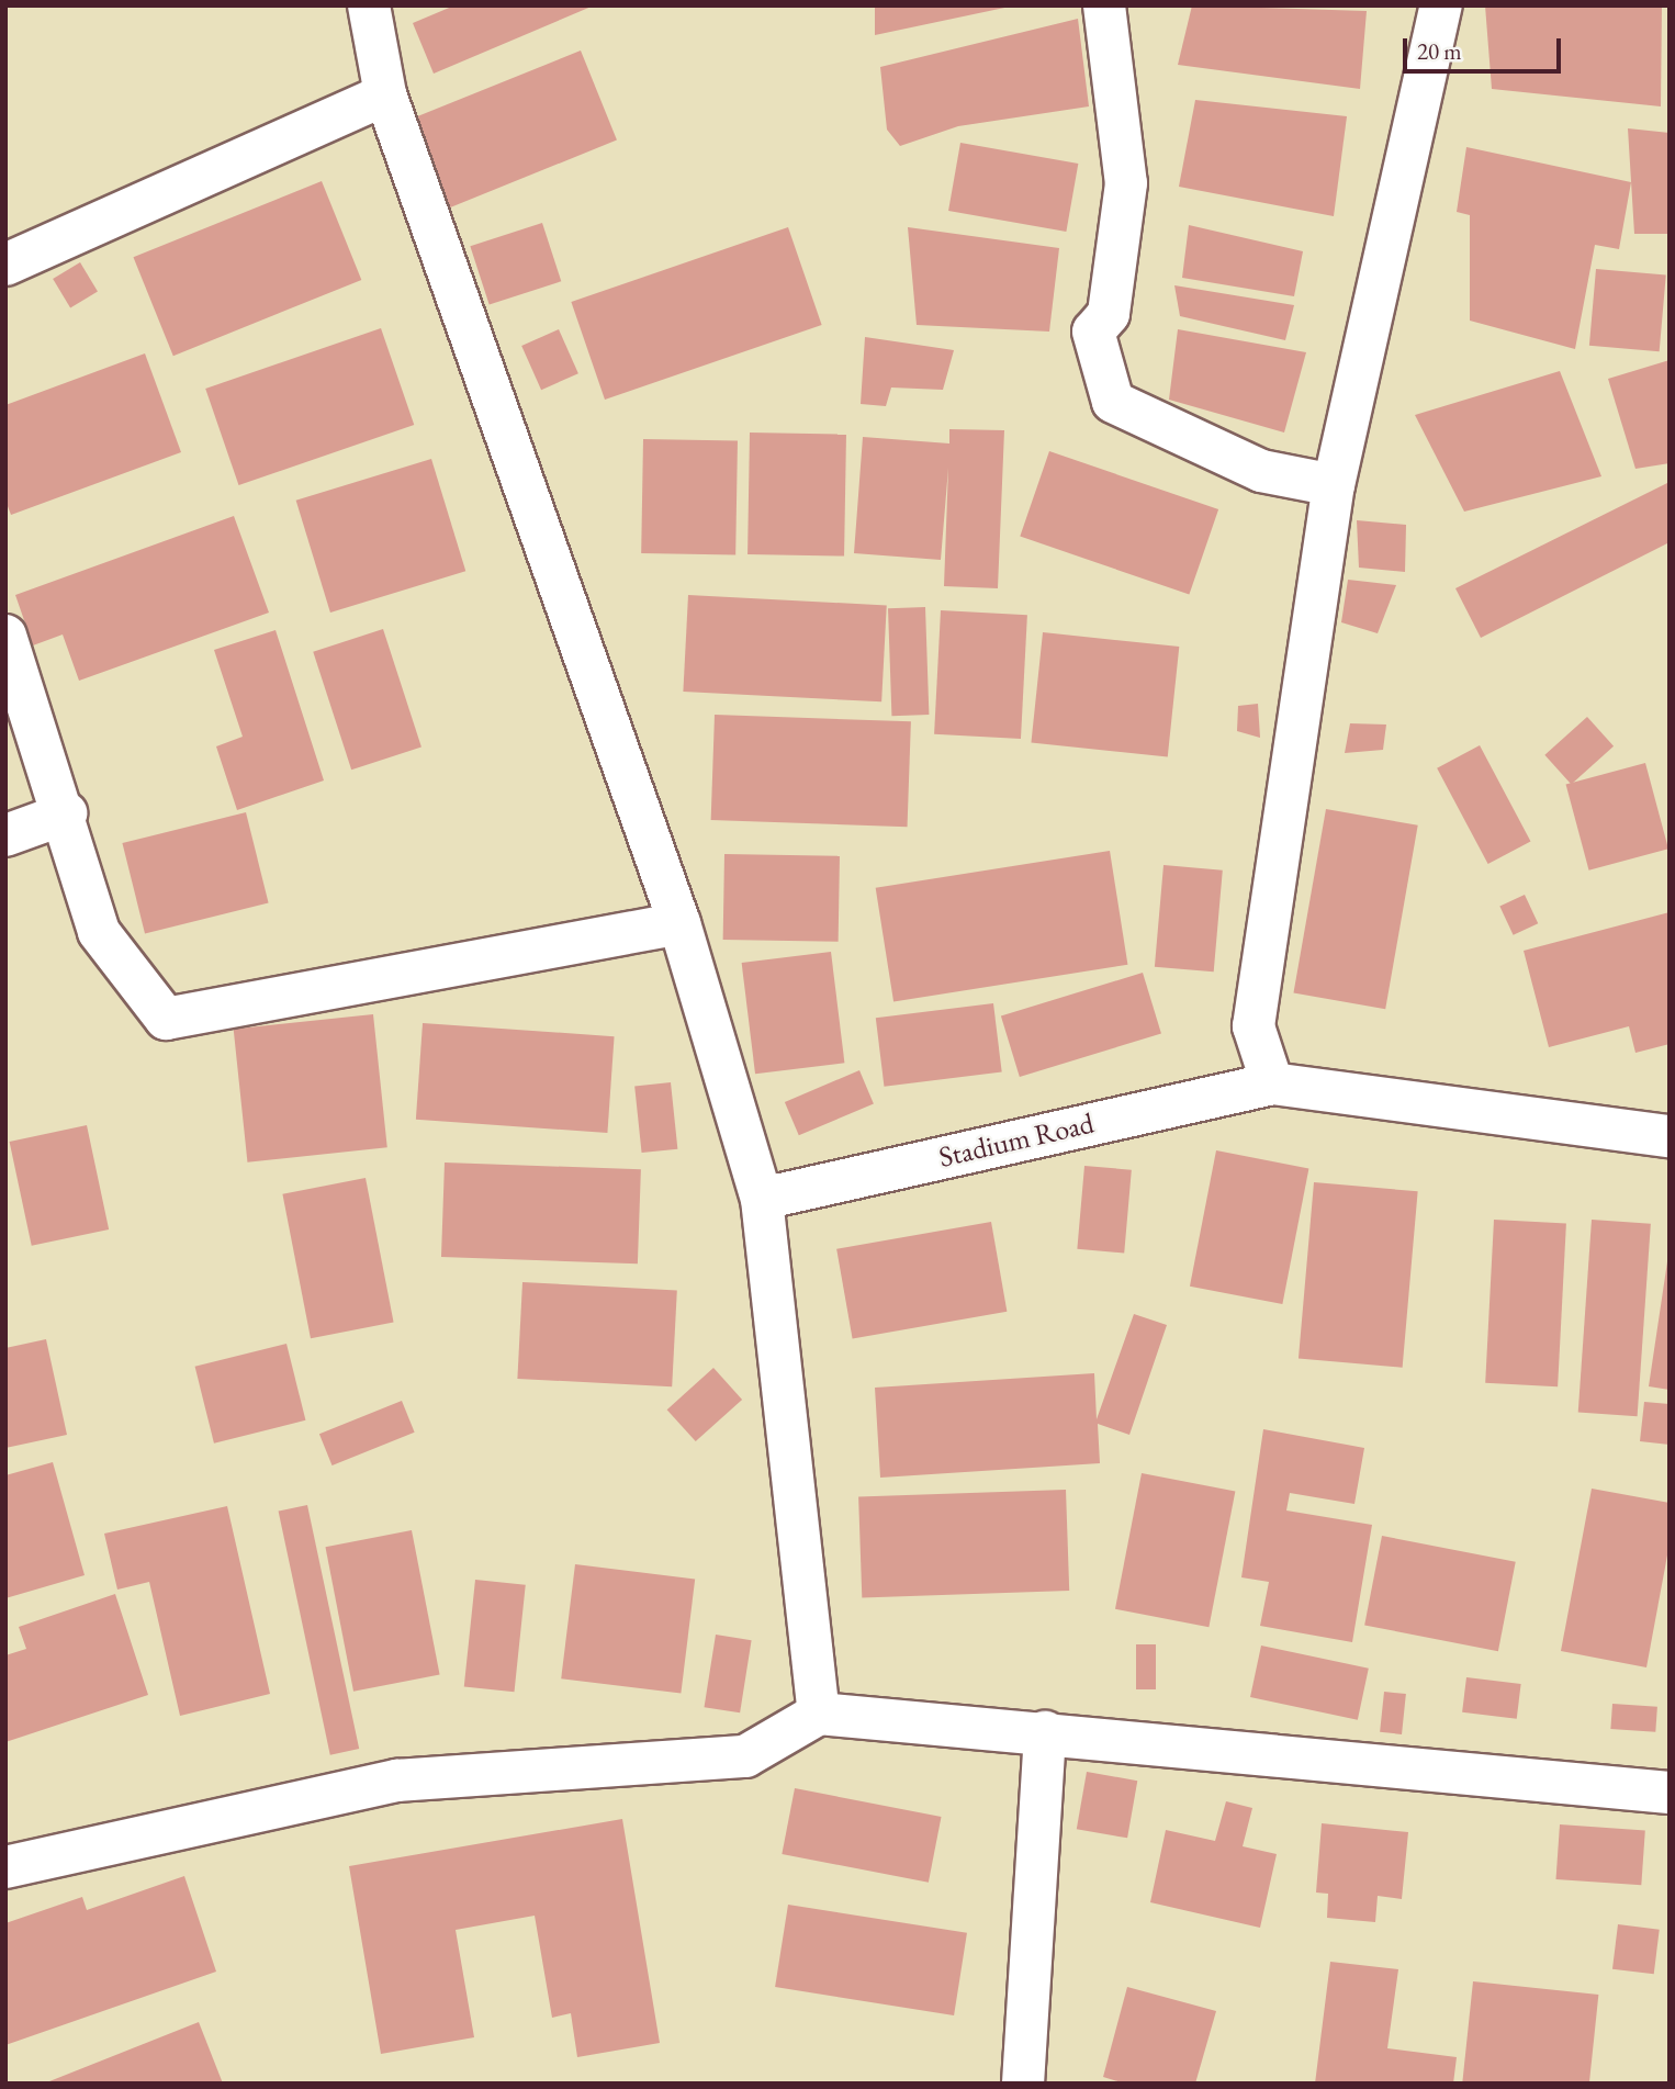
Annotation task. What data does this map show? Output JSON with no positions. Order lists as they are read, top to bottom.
{
  "streets": {
    "street": ["Stadium Road"]
  },
  "scale_bar": "20 m"
}
